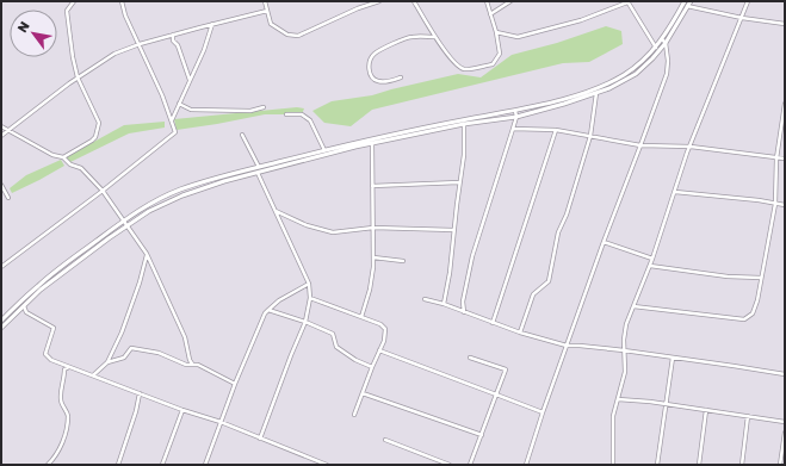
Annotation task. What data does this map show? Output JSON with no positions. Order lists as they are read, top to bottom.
{
  "north": "top left"
}
